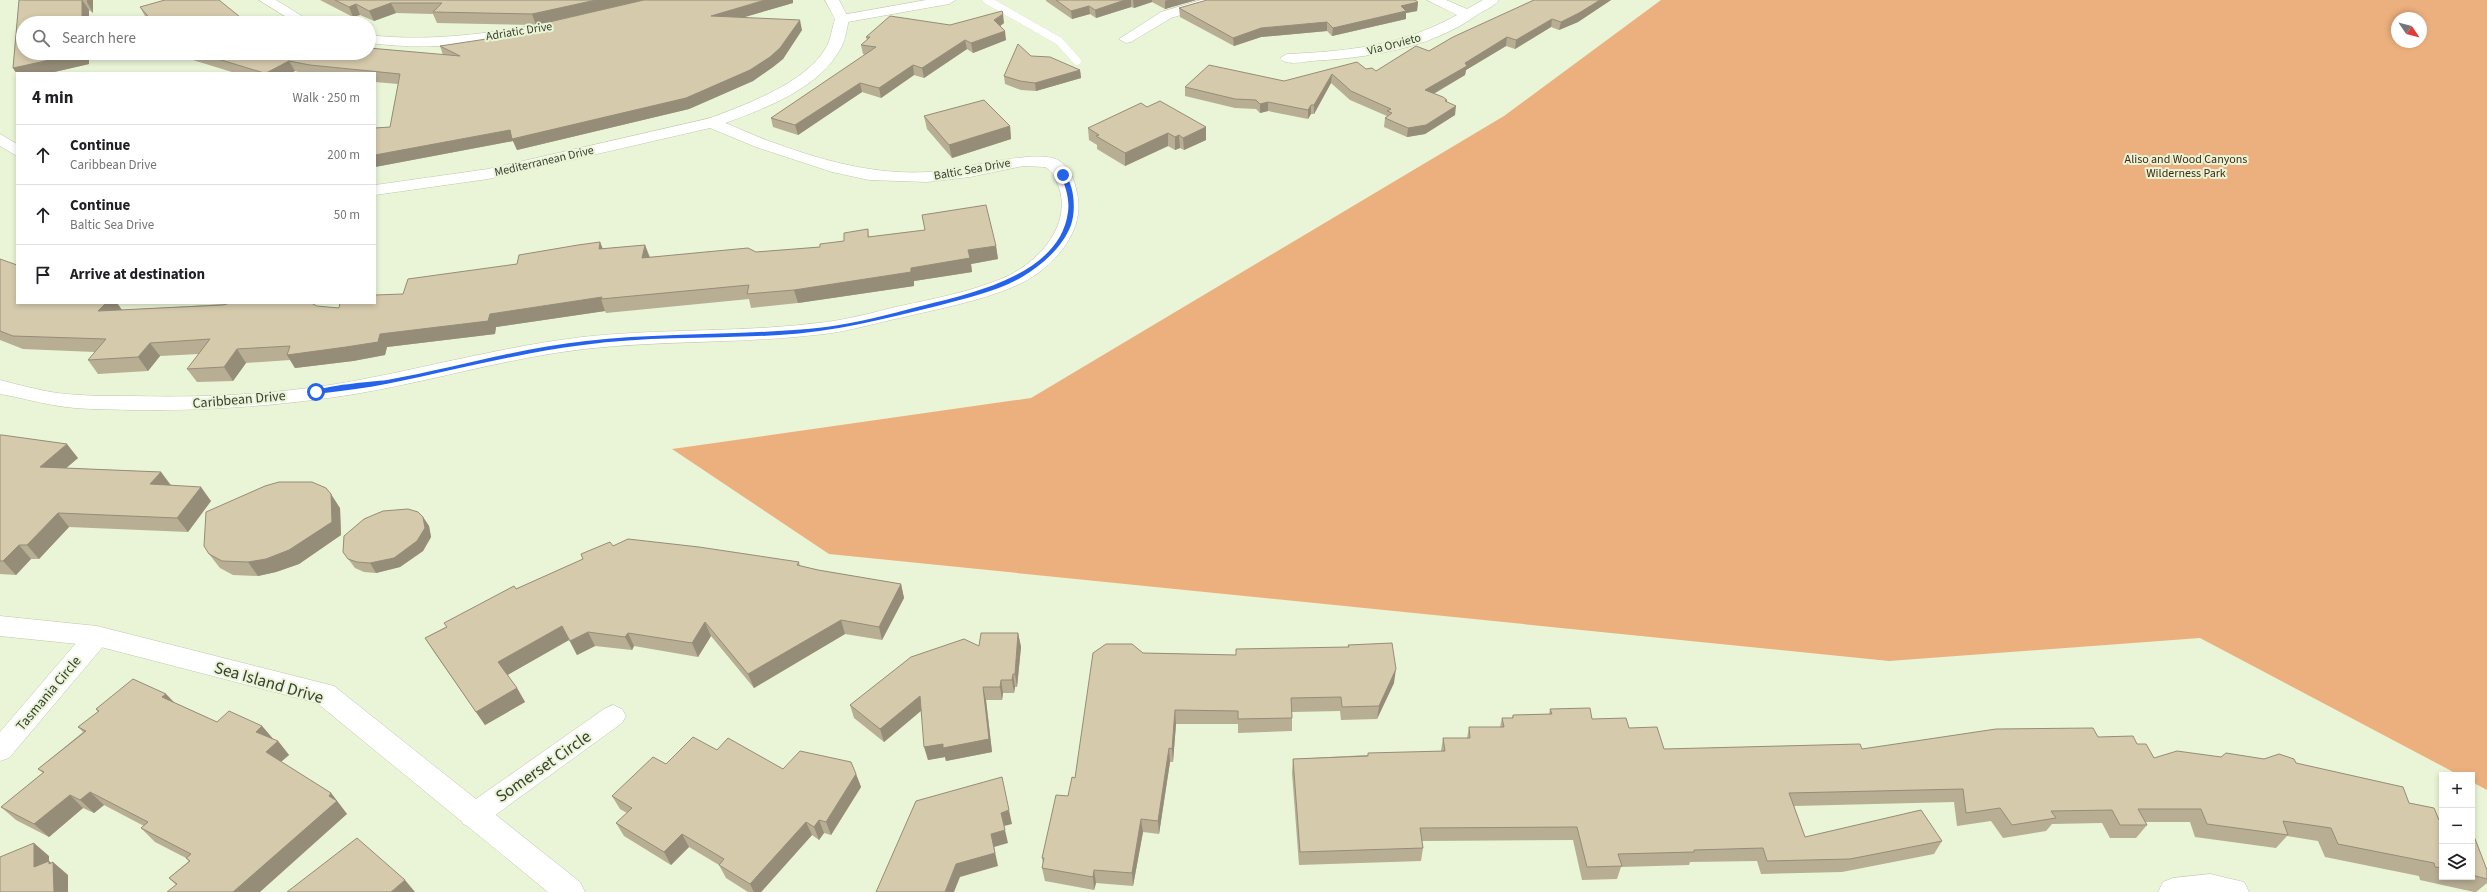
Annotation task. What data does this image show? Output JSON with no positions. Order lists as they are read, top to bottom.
{
  "streets": {
    "street": [
      "Adriatic Drive",
      "Via Orvieto",
      "Mediterranean Drive",
      "Baltic Sea Drive",
      "Caribbean Drive",
      "Sea Island Drive",
      "Tasmania Circle",
      "Somerset Circle"
    ]
  },
  "crossings": [
    ["Mediterranean Drive", "Baltic Sea Drive"],
    ["Baltic Sea Drive", "Caribbean Drive"],
    ["Sea Island Drive", "Tasmania Circle"],
    ["Sea Island Drive", "Somerset Circle"]
  ],
  "parks": ["Aliso and Wood Canyons Wilderness Park"],
  "north": "bottom right",
  "page": {
    "search": "Search here",
    "heading": ["4 min", "Walk · 250 m"],
    "list": [
      ["Continue", "Caribbean Drive", "200 m"],
      ["Continue", "Baltic Sea Drive", "50 m"],
      "Arrive at destination"
    ],
    "map_buttons": ["+", "−"]
  }
}
